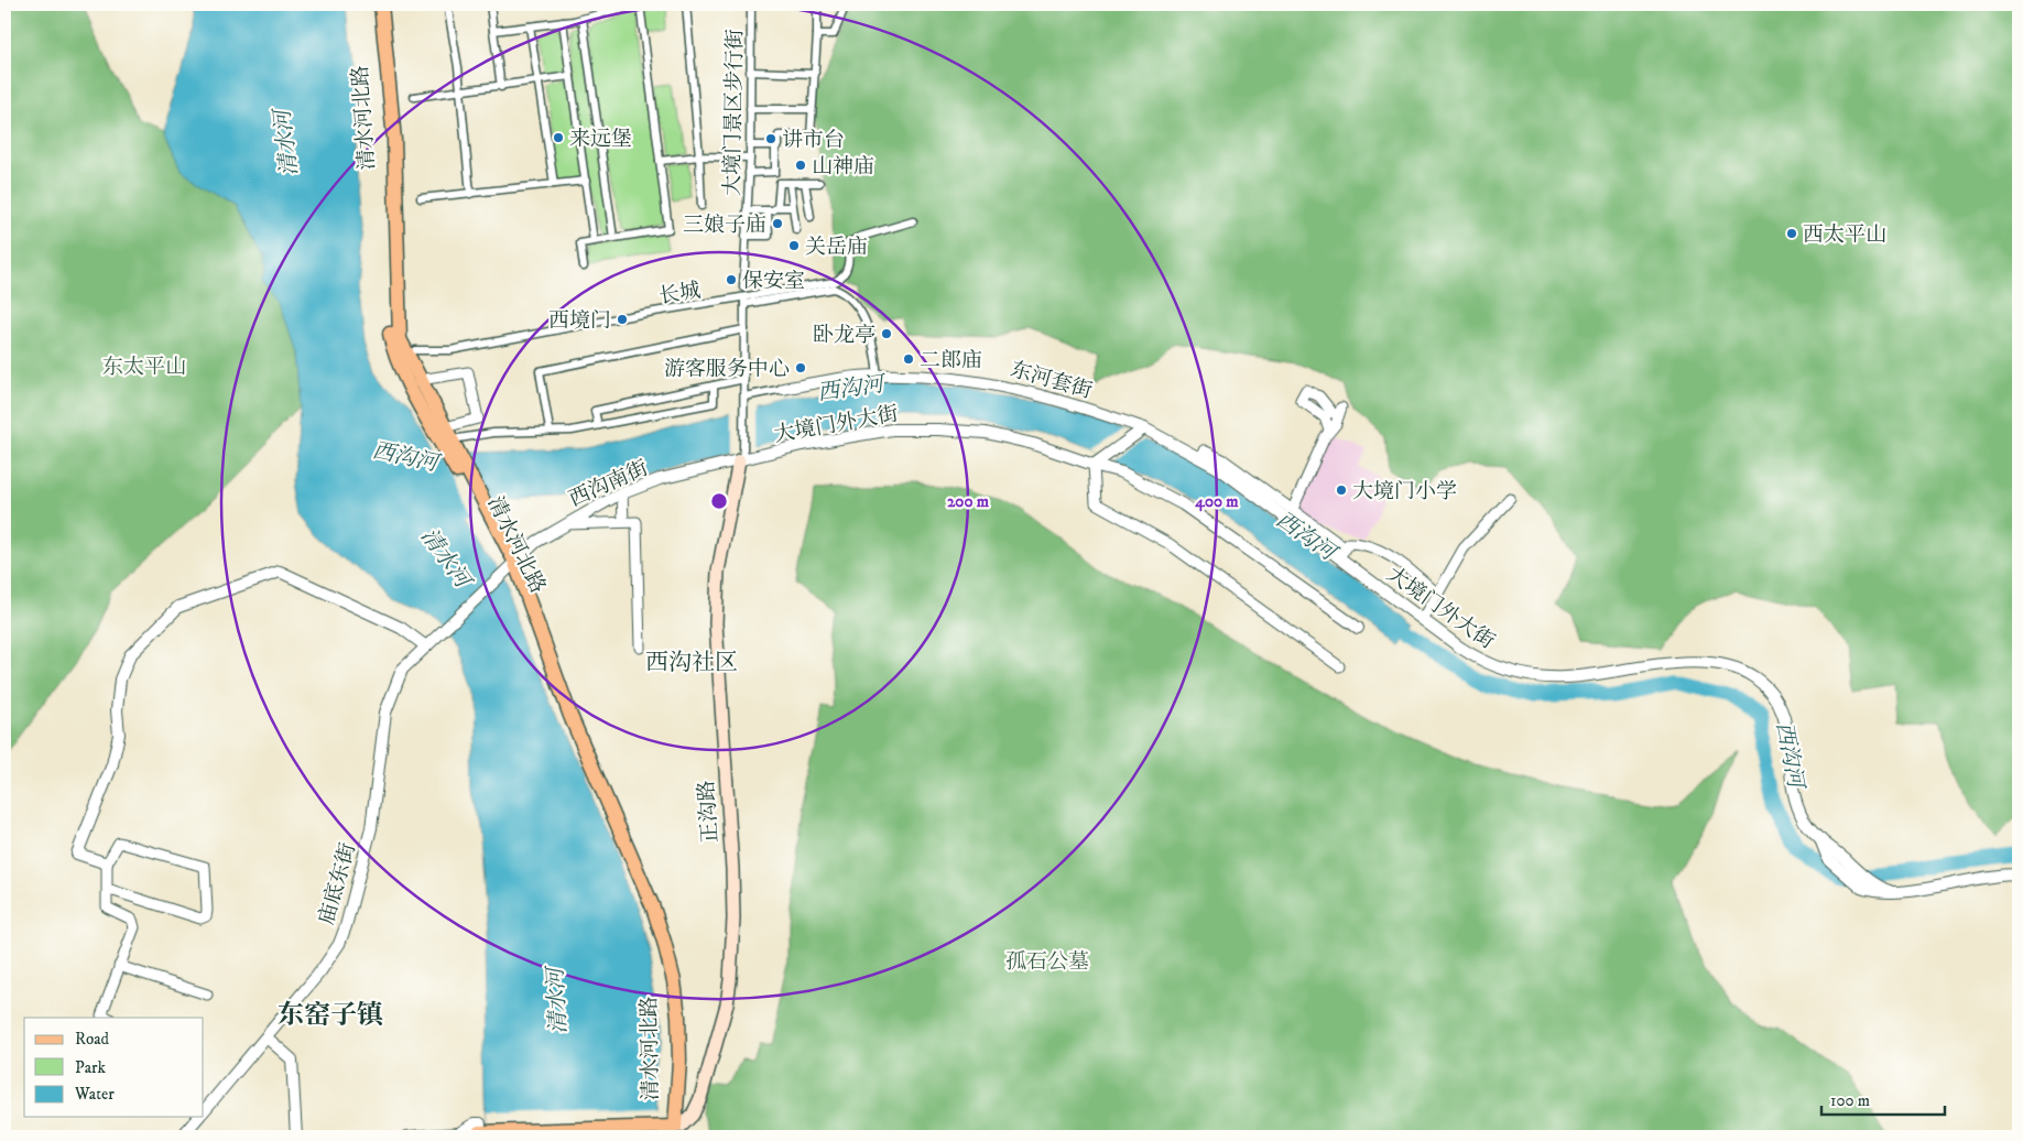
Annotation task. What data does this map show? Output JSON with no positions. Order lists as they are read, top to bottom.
{
  "streets": {
    "main road": ["清水河北路", "正沟路"],
    "street": [
      "大境门景区步行街",
      "长城",
      "东河套街",
      "大境门外大街",
      "西沟南街",
      "庙底东街"
    ]
  },
  "crossings": [
    ["清水河北路", "西沟南街"],
    ["清水河北路", "正沟路"],
    ["东河套街", "大境门外大街"],
    ["大境门外大街", "西沟南街"],
    ["大境门外大街", "正沟路"],
    ["西沟南街", "正沟路"],
    ["西沟南街", "庙底东街"]
  ],
  "districts": ["西沟社区", "东窑子镇"],
  "water": ["清水河", "西沟河"],
  "parks": ["东太平山", "孤石公墓"],
  "places": [
    "来远堡",
    "讲市台",
    "山神庙",
    "三娘子庙",
    "西太平山",
    "关岳庙",
    "保安室",
    "西境门",
    "卧龙亭",
    "二郎庙",
    "游客服务中心",
    "大境门小学"
  ],
  "legend": ["Road", "Park", "Water"],
  "scale_bar": "100 m",
  "rings": ["200 m", "400 m"]
}
